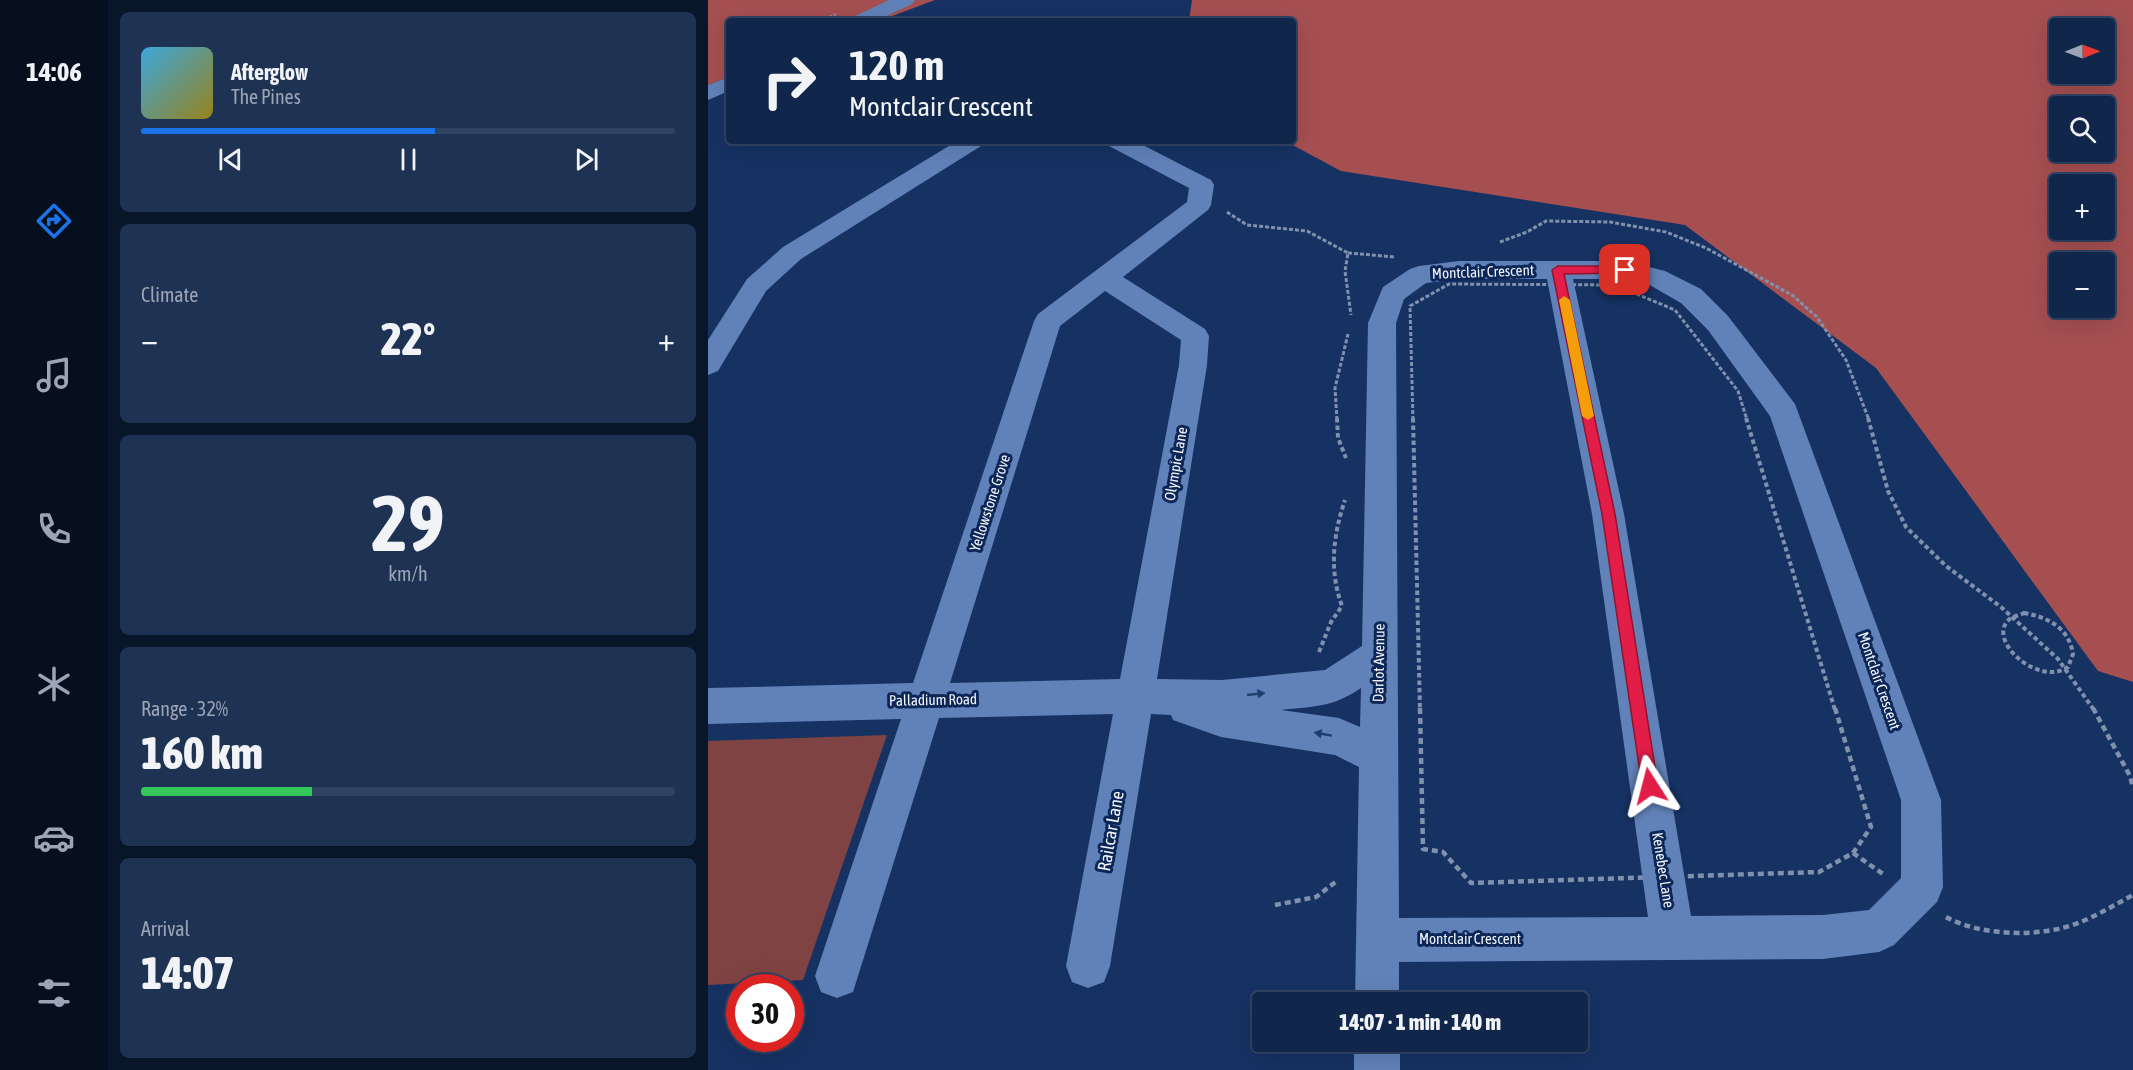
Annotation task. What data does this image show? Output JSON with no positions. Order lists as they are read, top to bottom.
{
  "streets": {
    "street": [
      "Montclair Crescent",
      "Olympic Lane",
      "Yellowstone Grove",
      "Darlot Avenue",
      "Palladium Road",
      "Railcar Lane",
      "Kenebec Lane"
    ]
  },
  "crossings": [
    ["Montclair Crescent", "Darlot Avenue"],
    ["Montclair Crescent", "Kenebec Lane"],
    ["Olympic Lane", "Yellowstone Grove"],
    ["Olympic Lane", "Palladium Road"],
    ["Olympic Lane", "Railcar Lane"],
    ["Yellowstone Grove", "Palladium Road"],
    ["Darlot Avenue", "Palladium Road"],
    ["Palladium Road", "Railcar Lane"]
  ],
  "north": "right",
  "page": {
    "tabs": "14:06",
    "map_buttons": ["+", "−"],
    "turn": ["120 m", "Montclair Crescent"],
    "song": ["Afterglow", "The Pines"],
    "tile": [
      "Climate",
      ["29", "km/h"],
      ["Range · 32%", "160 km"],
      ["Arrival", "14:07"]
    ],
    "heat": ["−", "22°", "+"],
    "limit": "30",
    "trip": "14:07 · 1 min · 140 m"
  }
}
